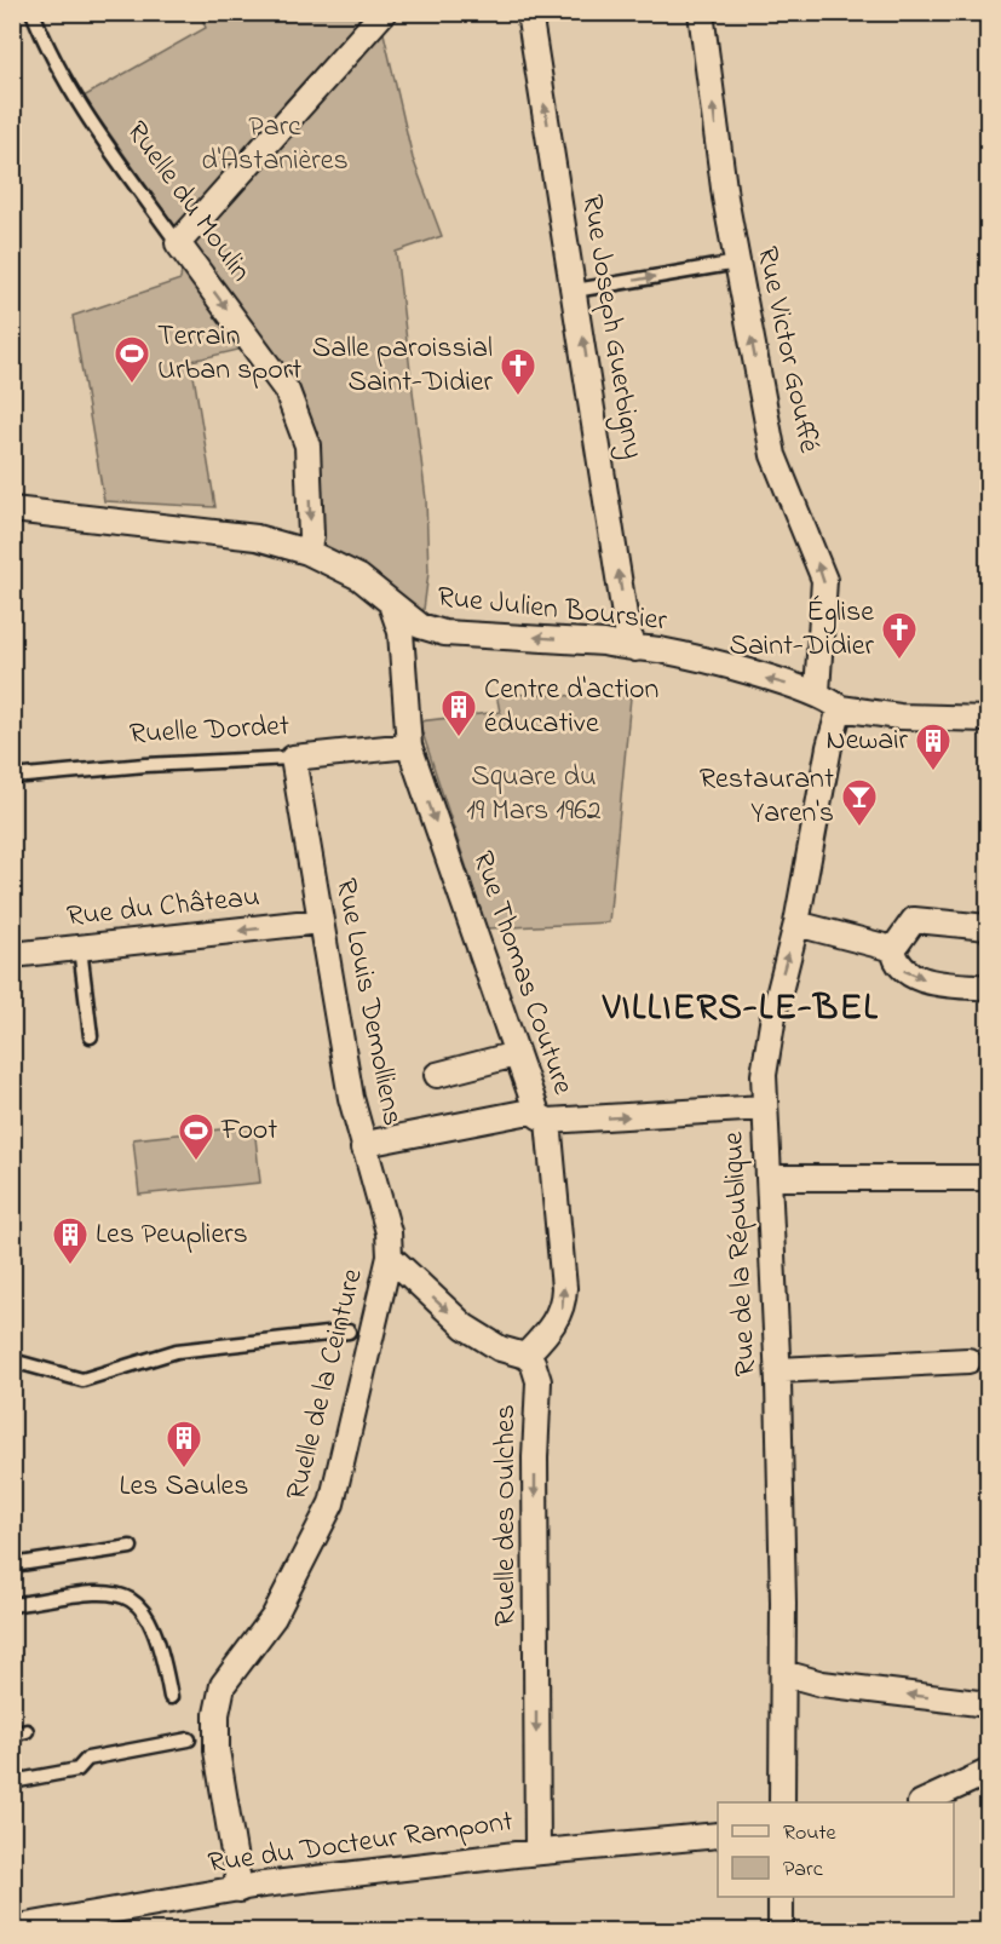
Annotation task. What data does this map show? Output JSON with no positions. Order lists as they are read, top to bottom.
{
  "streets": {
    "street": [
      "Ruelle du Moulin",
      "Rue Joseph Guerbigny",
      "Rue Victor Gouffé",
      "Rue Julien Boursier",
      "Ruelle Dordet",
      "Rue du Château",
      "Rue Thomas Couture",
      "Rue Louis Demolliens",
      "Rue de la République",
      "Ruelle de la Ceinture",
      "Ruelle des Oulches",
      "Rue du Docteur Rampont"
    ]
  },
  "crossings": [
    ["Ruelle du Moulin", "Rue Julien Boursier"],
    ["Rue Joseph Guerbigny", "Rue Julien Boursier"],
    ["Rue Victor Gouffé", "Rue Julien Boursier"],
    ["Rue Julien Boursier", "Rue Thomas Couture"],
    ["Rue Julien Boursier", "Rue de la République"],
    ["Ruelle Dordet", "Rue Thomas Couture"],
    ["Ruelle Dordet", "Rue Louis Demolliens"],
    ["Rue du Château", "Rue Louis Demolliens"],
    ["Rue Thomas Couture", "Ruelle des Oulches"],
    ["Rue Louis Demolliens", "Ruelle de la Ceinture"],
    ["Ruelle de la Ceinture", "Rue du Docteur Rampont"],
    ["Ruelle des Oulches", "Rue du Docteur Rampont"]
  ],
  "one_way": [
    "Ruelle du Moulin",
    "Rue Joseph Guerbigny",
    "Rue Victor Gouffé",
    "Rue Julien Boursier",
    "Rue du Château",
    "Ruelle des Oulches"
  ],
  "districts": ["VILLIERS-LE-BEL"],
  "parks": ["Parc d'Astanières", "Square du 19 Mars 1962"],
  "places": {
    "sports": ["Terrain Urban sport", "Foot"],
    "church": ["Salle paroissial Saint-Didier", "Église Saint-Didier"],
    "building": [
      "Centre d'action éducative",
      "Newair",
      "Les Peupliers",
      "Les Saules"
    ],
    "bar": ["Restaurant Yaren's"]
  },
  "legend": ["Route", "Parc"]
}
